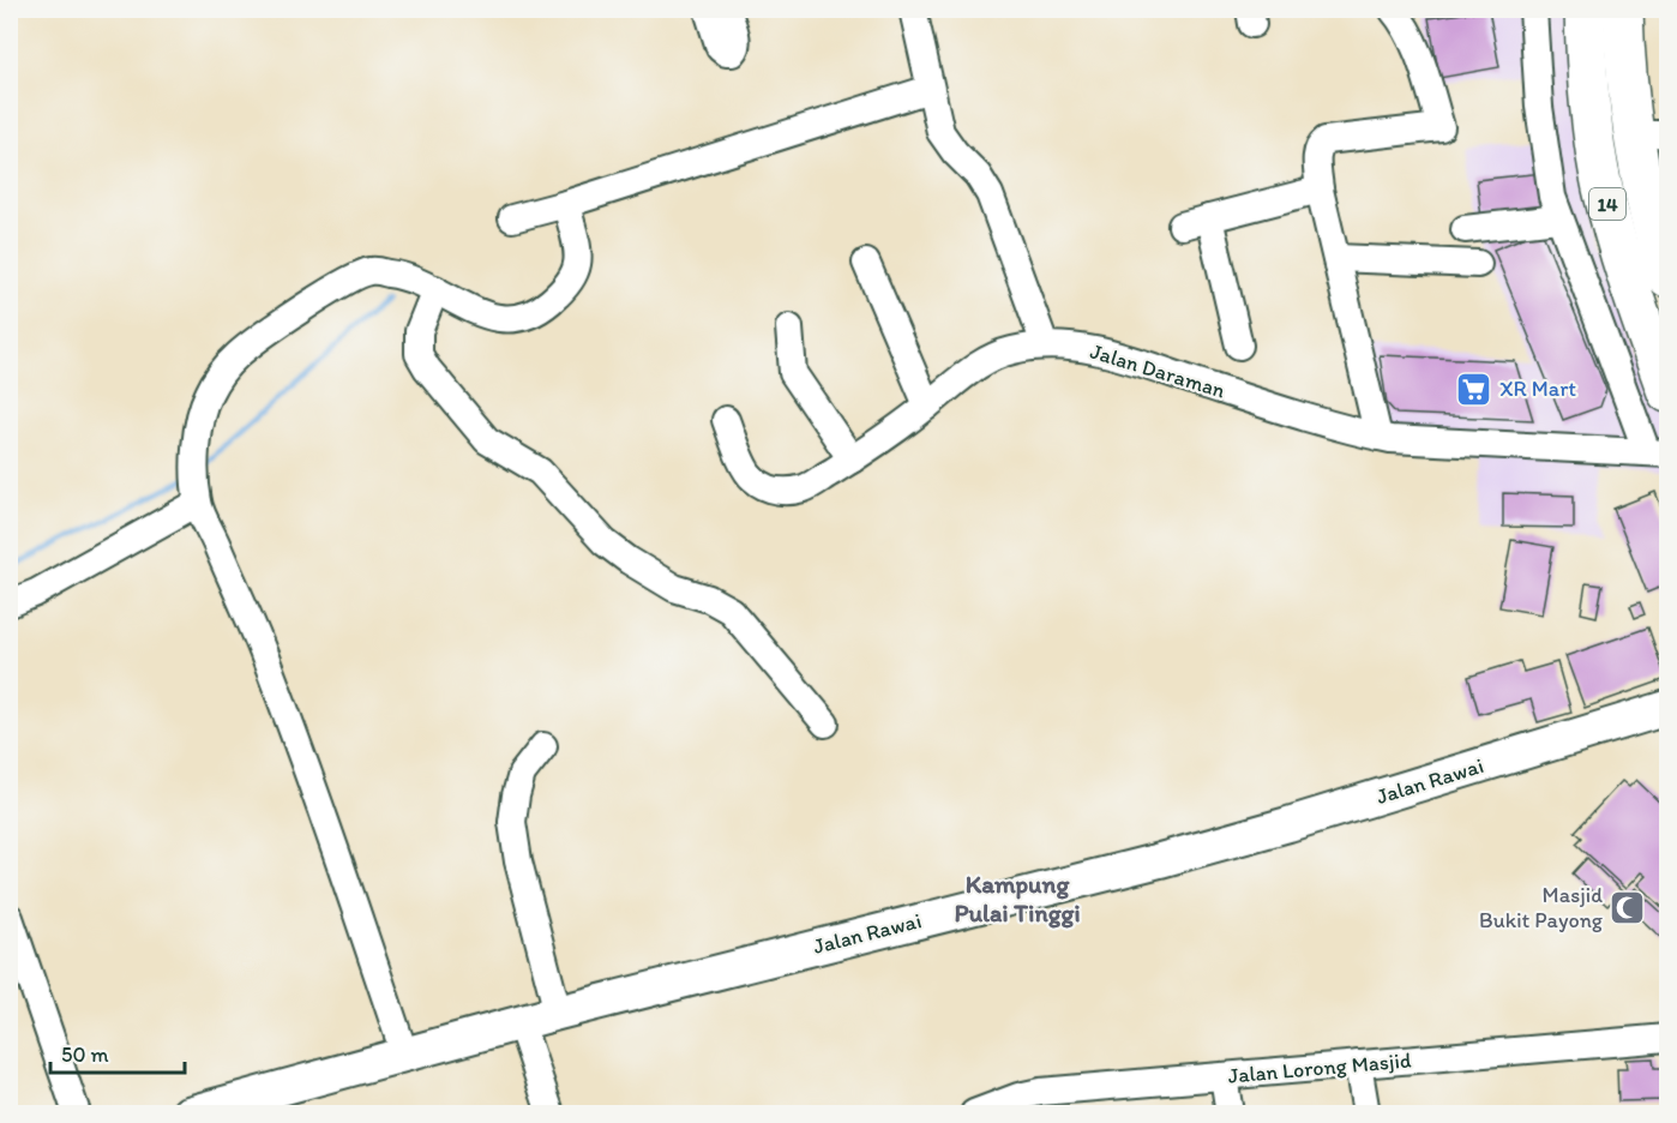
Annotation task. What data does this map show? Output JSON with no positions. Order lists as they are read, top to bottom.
{
  "streets": {
    "highway": ["14"],
    "main road": ["Jalan Rawai"],
    "street": ["Jalan Daraman", "Jalan Lorong Masjid"]
  },
  "districts": ["Kampung Pulai Tinggi"],
  "places": {
    "supermarket": ["XR Mart"],
    "mosque": ["Masjid Bukit Payong"]
  },
  "scale_bar": "50 m"
}
